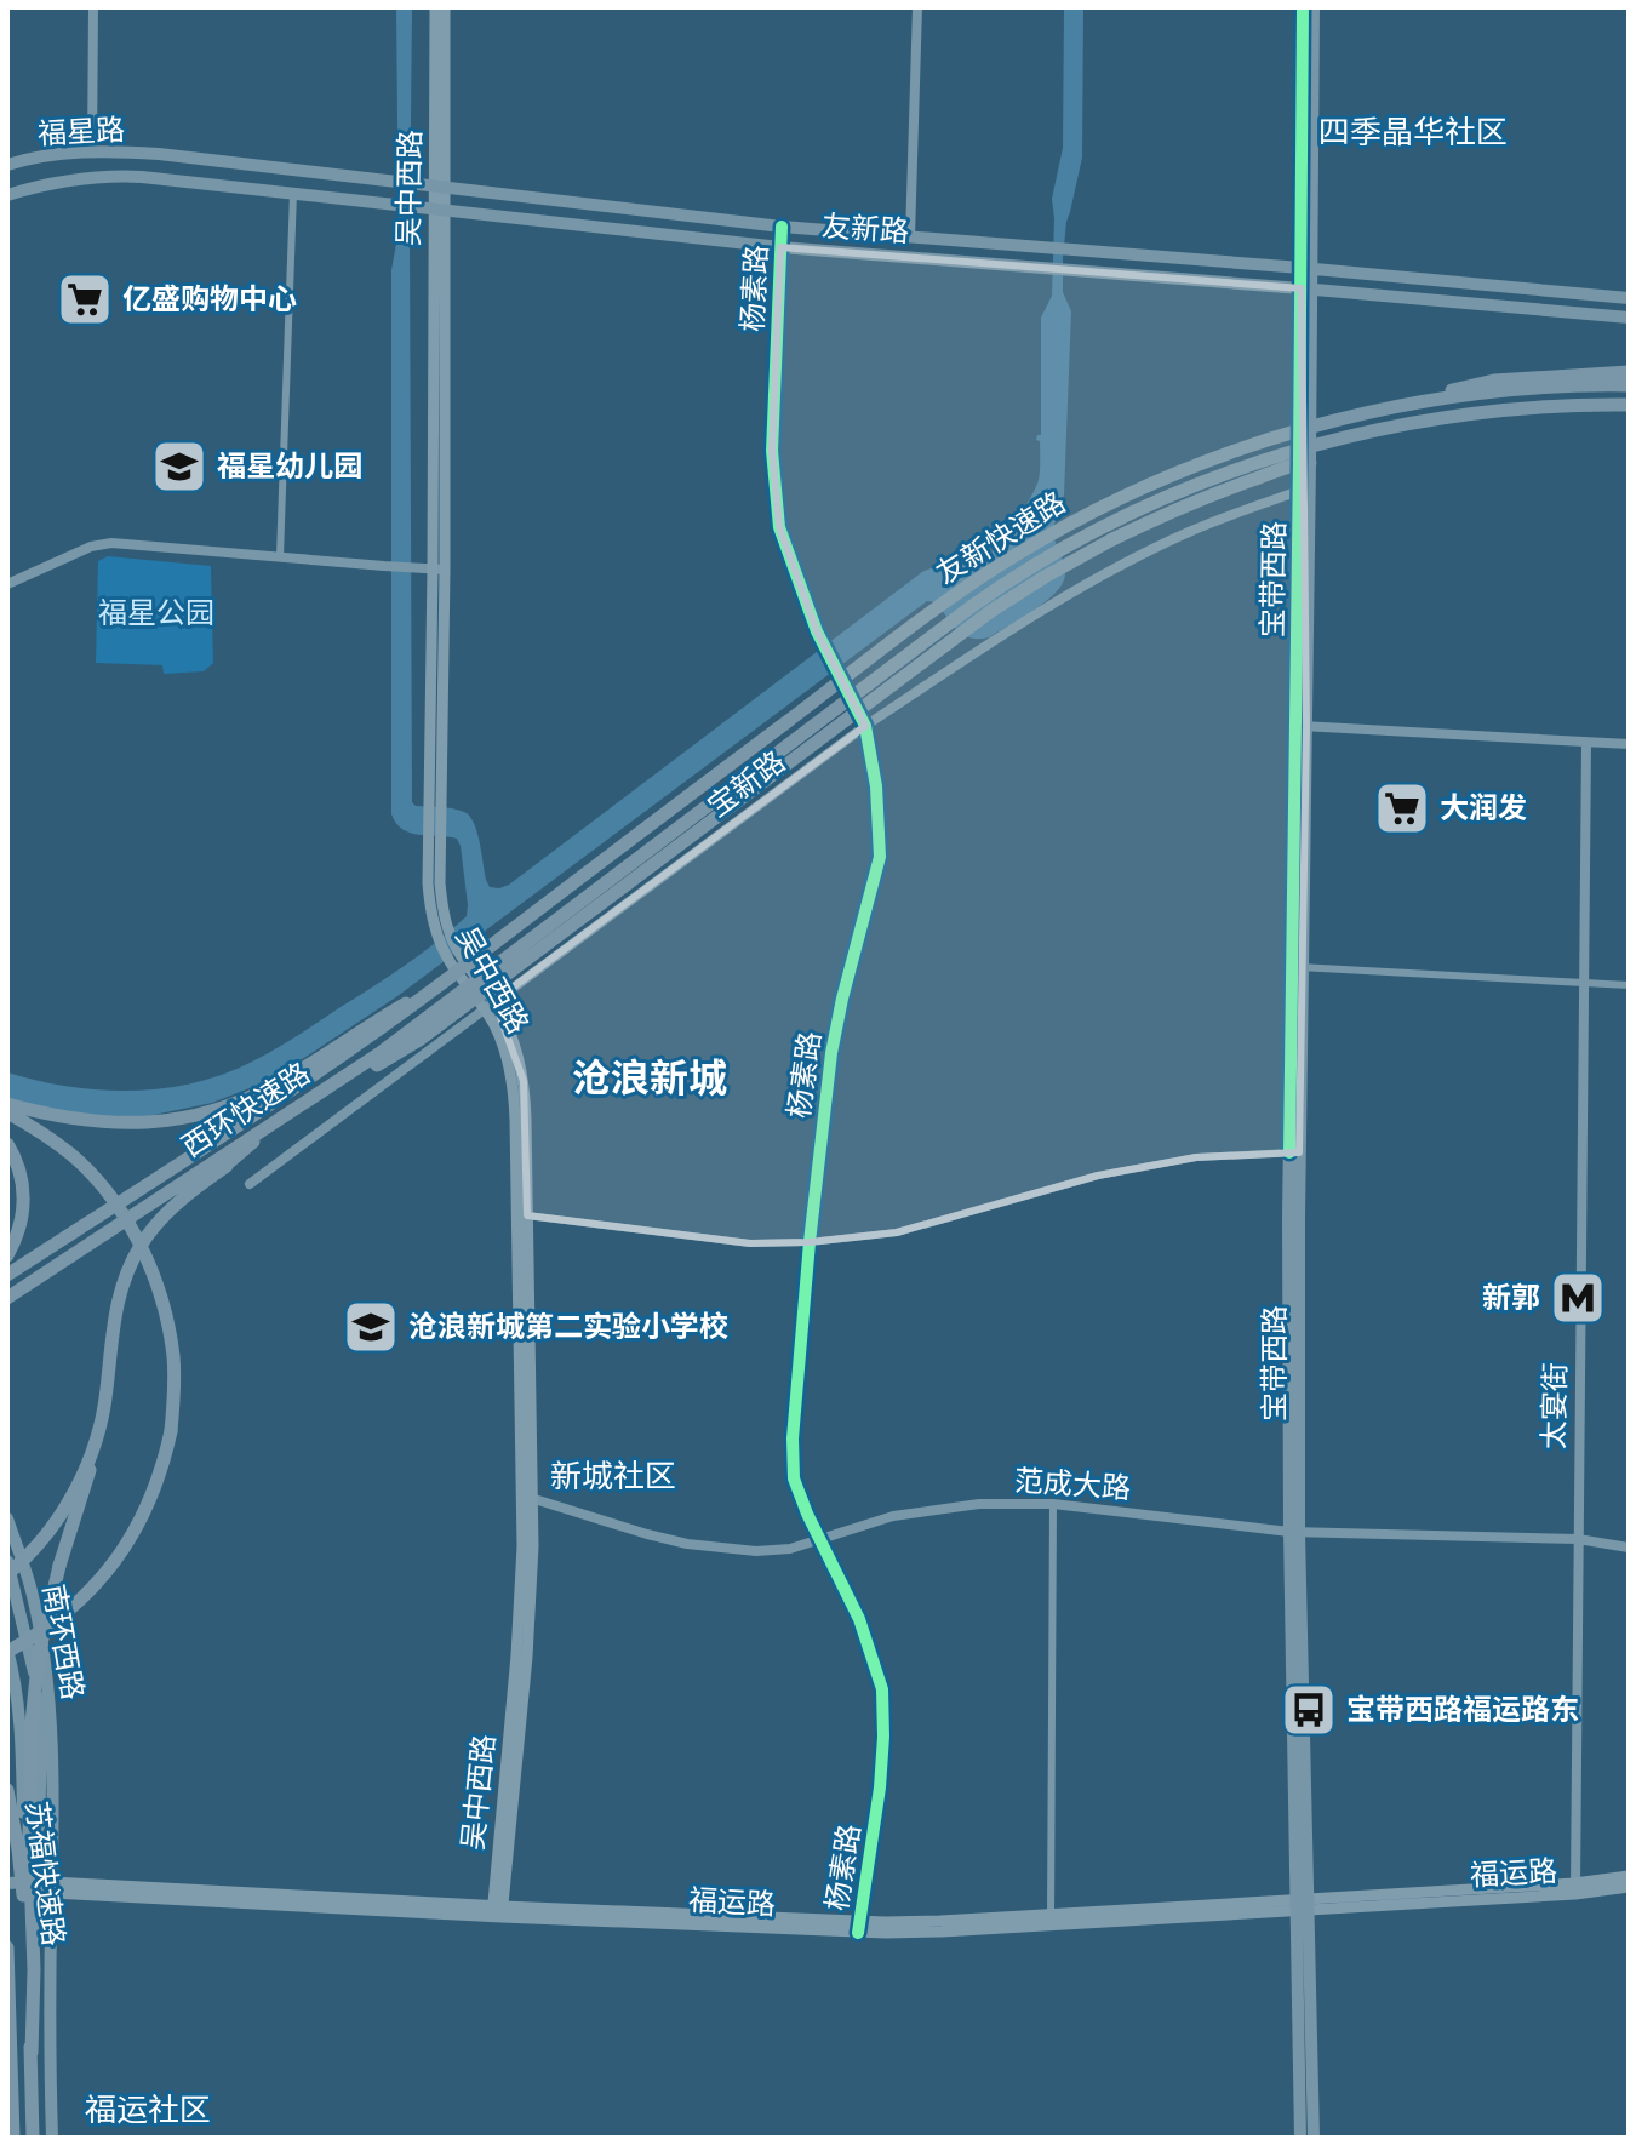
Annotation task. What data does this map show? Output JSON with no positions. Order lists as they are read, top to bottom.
{
  "streets": {
    "highway": ["友新快速路", "西环快速路", "苏福快速路"],
    "main road": [
      "福星路",
      "吴中西路",
      "友新路",
      "宝带西路",
      "南环西路",
      "福运路"
    ],
    "street": [
      "杨素路",
      "宝新路",
      "太宴街",
      "范成大路"
    ]
  },
  "crossings": [
    ["福星路", "友新路"],
    ["吴中西路", "友新路"],
    ["吴中西路", "宝新路"],
    ["吴中西路", "范成大路"],
    ["吴中西路", "福运路"],
    ["友新路", "杨素路"],
    ["友新路", "宝带西路"],
    ["杨素路", "宝新路"],
    ["杨素路", "范成大路"],
    ["杨素路", "福运路"],
    ["友新快速路", "西环快速路"],
    ["宝带西路", "宝新路"],
    ["宝带西路", "范成大路"],
    ["宝带西路", "福运路"],
    ["太宴街", "范成大路"],
    ["太宴街", "福运路"],
    ["南环西路", "福运路"]
  ],
  "districts": [
    "四季晶华社区",
    "沧浪新城",
    "新城社区",
    "福运社区"
  ],
  "parks": ["福星公园"],
  "places": {
    "supermarket": ["亿盛购物中心", "大润发"],
    "school or university": ["福星幼儿园", "沧浪新城第二实验小学校"],
    "metro station": ["新郭"],
    "bus stop": ["宝带西路福运路东"]
  }
}
